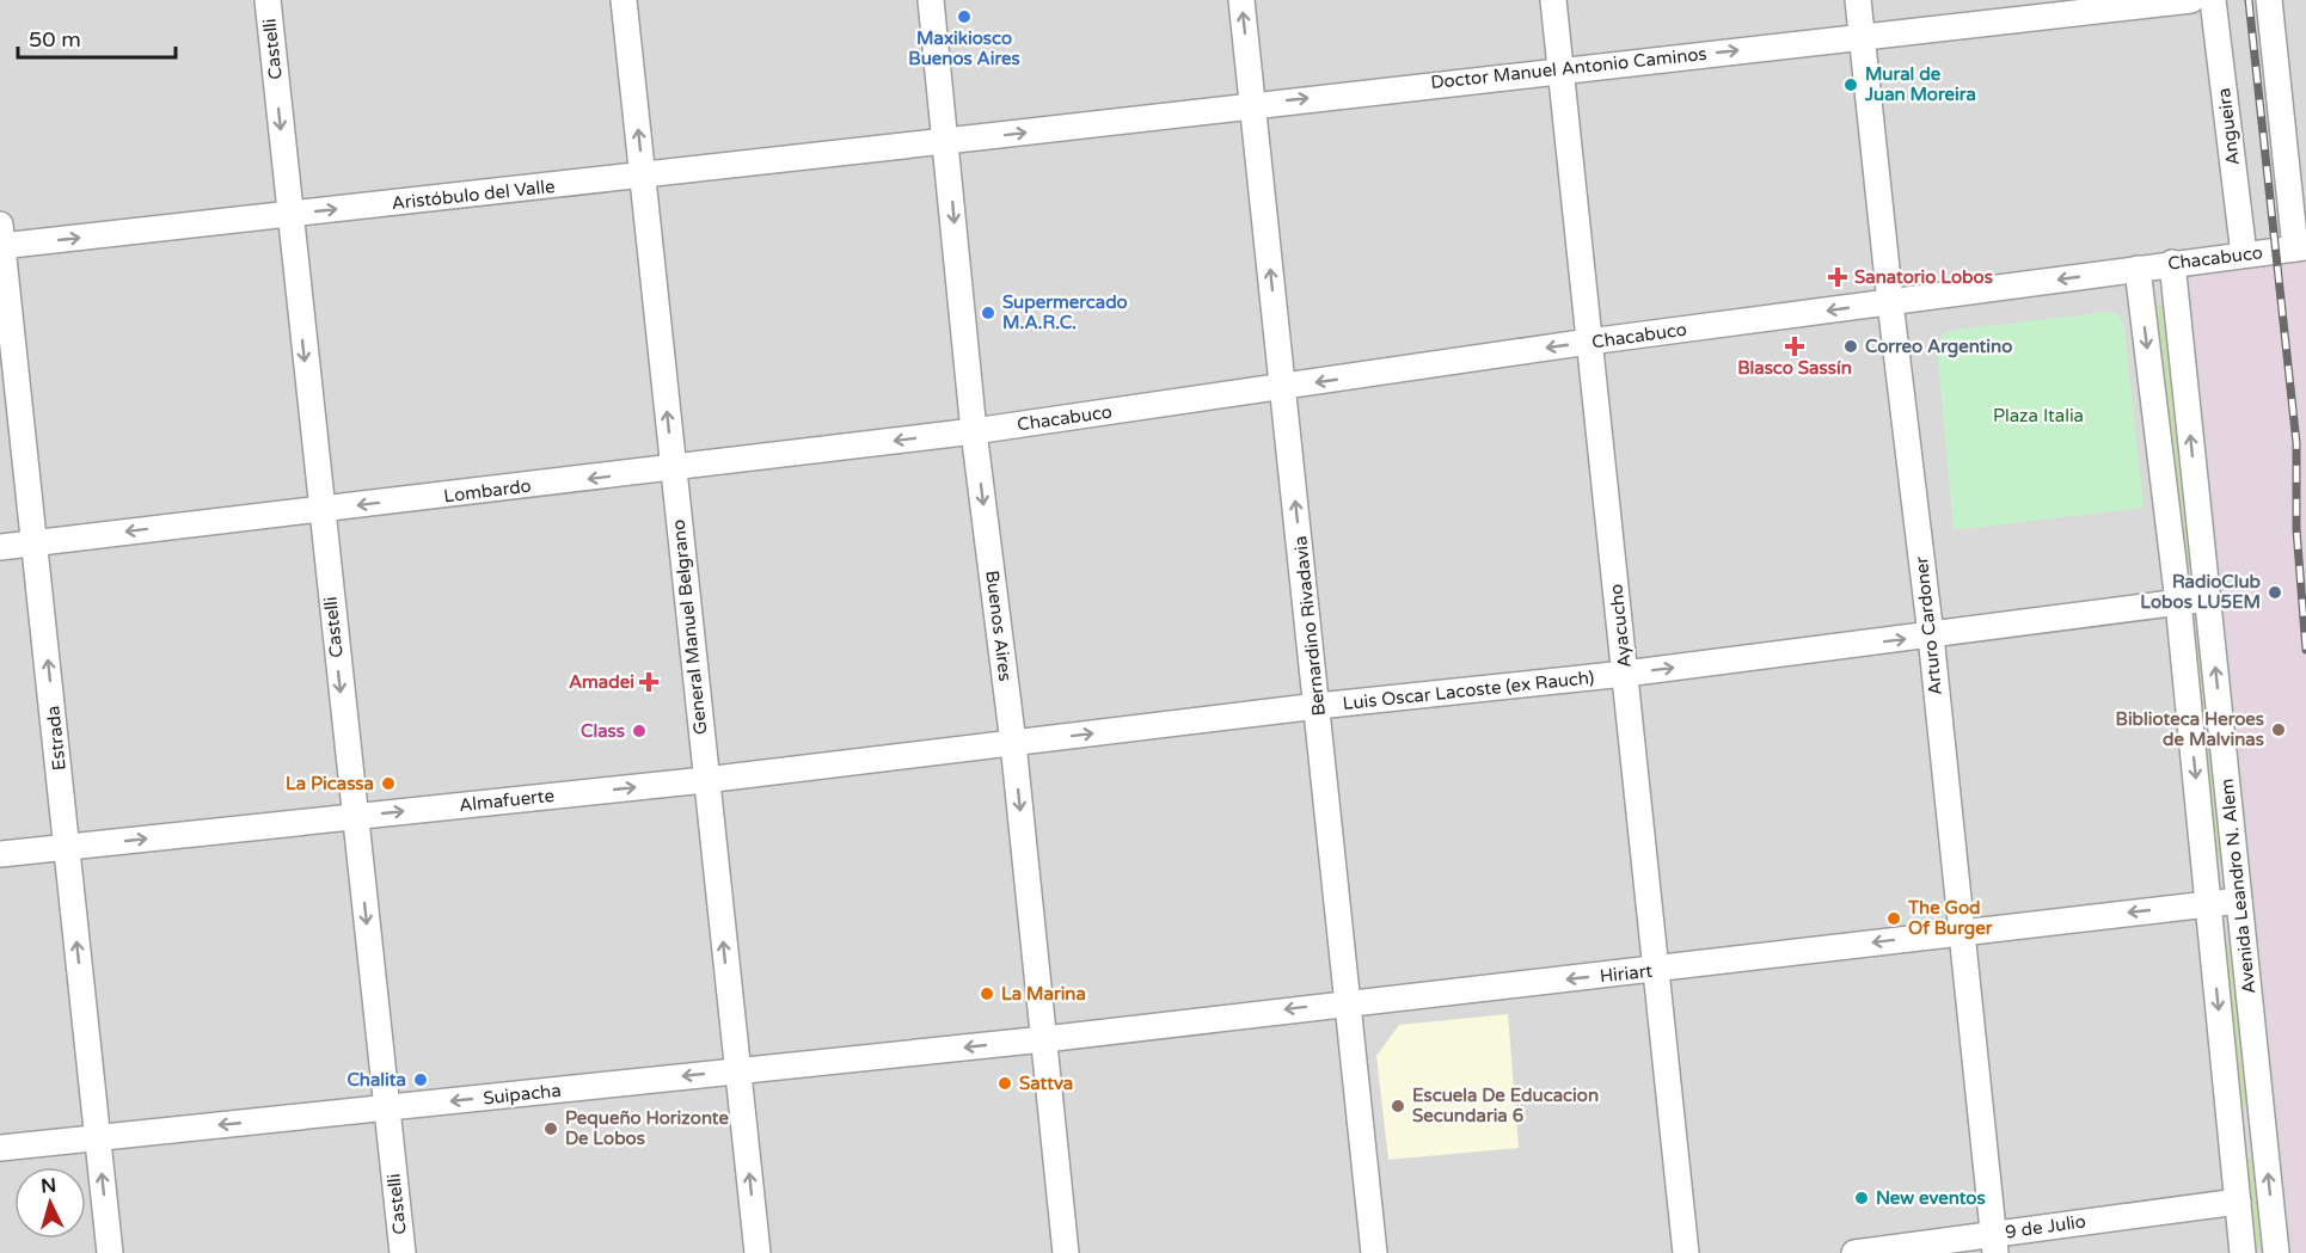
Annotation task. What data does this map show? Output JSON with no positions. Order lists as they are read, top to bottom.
{
  "streets": {
    "street": [
      "Castelli",
      "Doctor Manuel Antonio Caminos",
      "Angueira",
      "Aristóbulo del Valle",
      "Chacabuco",
      "Lombardo",
      "Buenos Aires",
      "Bernardino Rivadavia",
      "Ayacucho",
      "Arturo Cardoner",
      "General Manuel Belgrano",
      "Luis Oscar Lacoste (ex Rauch)",
      "Estrada",
      "Almafuerte",
      "Avenida Leandro N. Alem",
      "Hiriart",
      "Suipacha",
      "9 de Julio"
    ]
  },
  "crossings": [
    ["Castelli", "Aristóbulo del Valle"],
    ["Castelli", "Lombardo"],
    ["Castelli", "Almafuerte"],
    ["Castelli", "Suipacha"],
    ["Doctor Manuel Antonio Caminos", "Aristóbulo del Valle"],
    ["Doctor Manuel Antonio Caminos", "Buenos Aires"],
    ["Doctor Manuel Antonio Caminos", "Bernardino Rivadavia"],
    ["Doctor Manuel Antonio Caminos", "Ayacucho"],
    ["Doctor Manuel Antonio Caminos", "Arturo Cardoner"],
    ["Angueira", "Chacabuco"],
    ["Aristóbulo del Valle", "Buenos Aires"],
    ["Aristóbulo del Valle", "General Manuel Belgrano"],
    ["Aristóbulo del Valle", "Estrada"],
    ["Chacabuco", "Lombardo"],
    ["Chacabuco", "Buenos Aires"],
    ["Chacabuco", "Bernardino Rivadavia"],
    ["Chacabuco", "Ayacucho"],
    ["Chacabuco", "Arturo Cardoner"],
    ["Chacabuco", "Avenida Leandro N. Alem"],
    ["Lombardo", "Buenos Aires"],
    ["Lombardo", "General Manuel Belgrano"],
    ["Lombardo", "Estrada"],
    ["Buenos Aires", "Luis Oscar Lacoste (ex Rauch)"],
    ["Buenos Aires", "Almafuerte"],
    ["Buenos Aires", "Hiriart"],
    ["Buenos Aires", "Suipacha"],
    ["Bernardino Rivadavia", "Luis Oscar Lacoste (ex Rauch)"],
    ["Bernardino Rivadavia", "Hiriart"],
    ["Ayacucho", "Luis Oscar Lacoste (ex Rauch)"],
    ["Ayacucho", "Hiriart"],
    ["Arturo Cardoner", "Luis Oscar Lacoste (ex Rauch)"],
    ["Arturo Cardoner", "Hiriart"],
    ["Arturo Cardoner", "9 de Julio"],
    ["General Manuel Belgrano", "Almafuerte"],
    ["General Manuel Belgrano", "Suipacha"],
    ["Luis Oscar Lacoste (ex Rauch)", "Almafuerte"],
    ["Luis Oscar Lacoste (ex Rauch)", "Avenida Leandro N. Alem"],
    ["Estrada", "Almafuerte"],
    ["Estrada", "Suipacha"],
    ["Avenida Leandro N. Alem", "Hiriart"],
    ["Avenida Leandro N. Alem", "9 de Julio"],
    ["Hiriart", "Suipacha"]
  ],
  "one_way": [
    "Castelli",
    "Doctor Manuel Antonio Caminos",
    "Aristóbulo del Valle",
    "Chacabuco",
    "Lombardo",
    "Buenos Aires",
    "Bernardino Rivadavia",
    "General Manuel Belgrano",
    "Luis Oscar Lacoste (ex Rauch)",
    "Estrada",
    "Almafuerte",
    "Hiriart",
    "Suipacha"
  ],
  "parks": ["Plaza Italia"],
  "places": {
    "other": [
      "Maxikiosco Buenos Aires",
      "Mural de Juan Moreira",
      "Supermercado M.A.R.C.",
      "Correo Argentino",
      "RadioClub Lobos LU5EM",
      "Biblioteca Heroes de Malvinas",
      "Class",
      "La Picassa",
      "The God Of Burger",
      "La Marina",
      "Chalita",
      "Sattva",
      "Escuela De Educacion Secundaria 6",
      "Pequeño Horizonte De Lobos",
      "New eventos"
    ],
    "health": ["Sanatorio Lobos", "Blasco Sassín", "Amadei"]
  },
  "scale_bar": "50 m",
  "north": "top"
}
